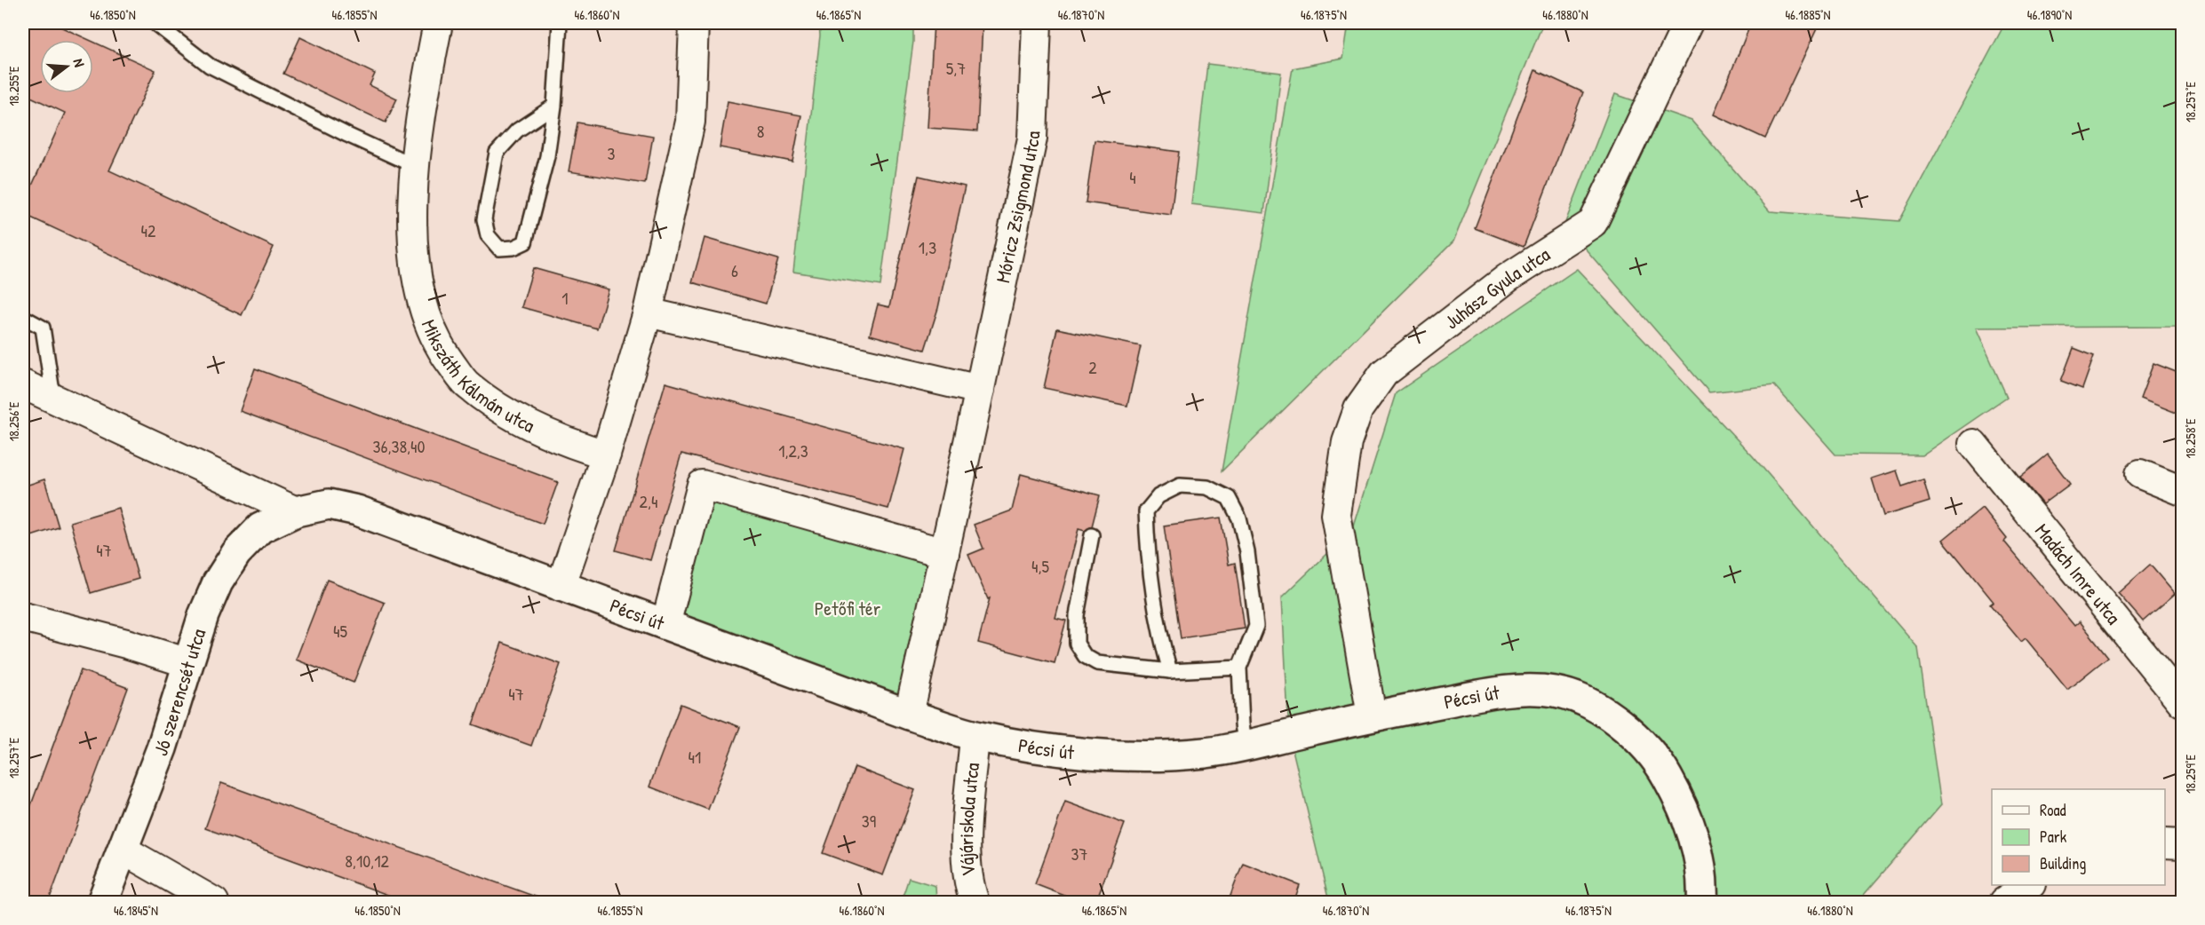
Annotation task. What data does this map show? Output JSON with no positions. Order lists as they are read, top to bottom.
{
  "streets": {
    "main road": ["Pécsi út", "Jó szerencsét utca"],
    "street": [
      "Móricz Zsigmond utca",
      "Juhász Gyula utca",
      "Mikszáth Kálmán utca",
      "Madách Imre utca",
      "Vájáriskola utca"
    ]
  },
  "crossings": [
    ["Móricz Zsigmond utca", "Pécsi út"],
    ["Juhász Gyula utca", "Pécsi út"],
    ["Pécsi út", "Jó szerencsét utca"],
    ["Pécsi út", "Vájáriskola utca"]
  ],
  "parks": ["Petőfi tér"],
  "house_numbers": [
    "5,7",
    "8",
    "3",
    "4",
    "42",
    "1,3",
    "6",
    "1",
    "2",
    "36,38,40",
    "1,2,3",
    "2,4",
    "47",
    "4,5",
    "45",
    "47",
    "41",
    "39",
    "37",
    "8,10,12"
  ],
  "legend": ["Road", "Park", "Building"],
  "north": "right",
  "coordinates": [
    "46.1850°N",
    "46.1855°N",
    "46.1860°N",
    "46.1865°N",
    "46.1870°N",
    "46.1875°N",
    "46.1880°N",
    "46.1885°N",
    "46.1890°N",
    "18.255°E",
    "18.257°E",
    "18.256°E",
    "18.258°E",
    "18.259°E",
    "46.1845°N"
  ]
}
